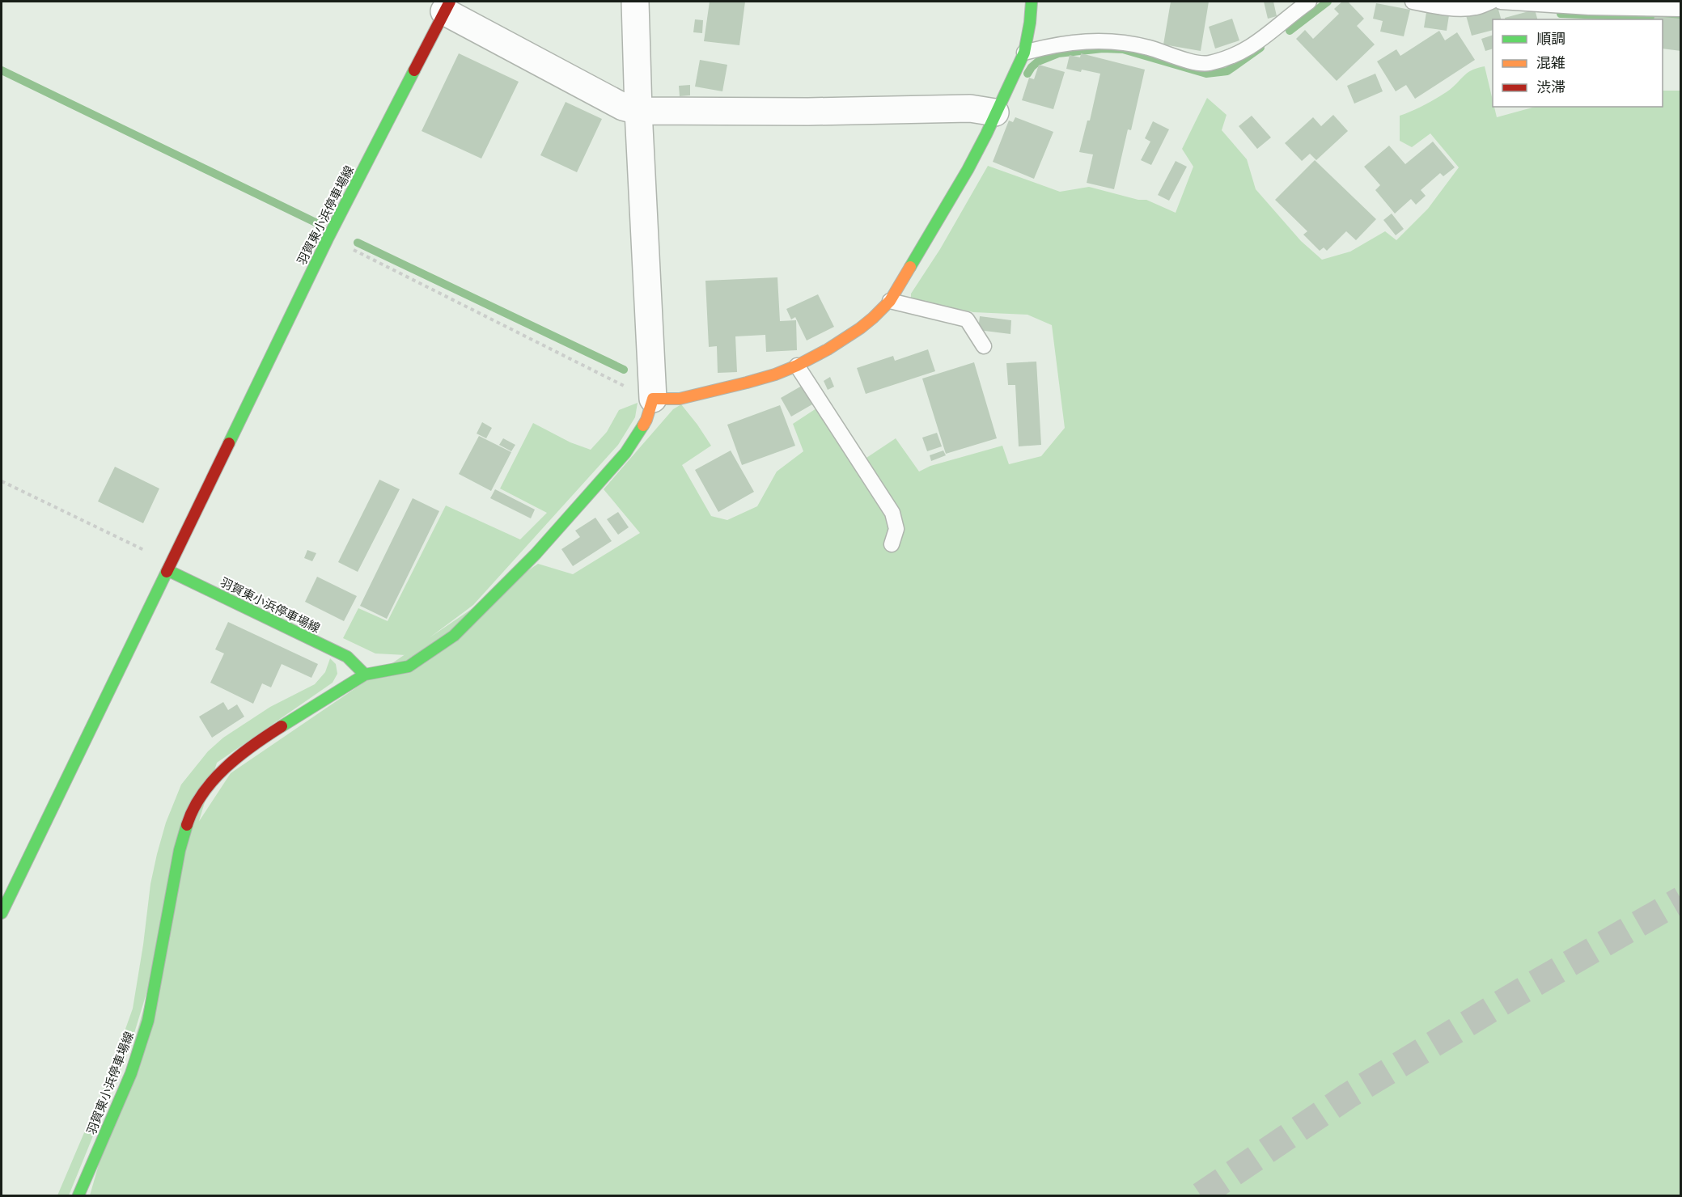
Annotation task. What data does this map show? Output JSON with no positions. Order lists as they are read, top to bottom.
{
  "streets": {
    "main road": ["羽賀東小浜停車場線"]
  },
  "legend": ["順調", "混雑", "渋滞"]
}
